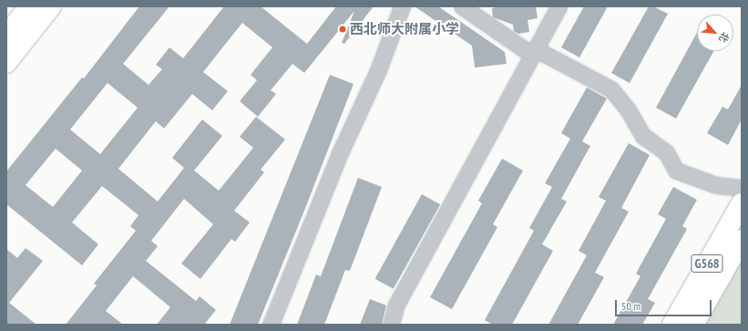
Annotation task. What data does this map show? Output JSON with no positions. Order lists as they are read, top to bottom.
{
  "streets": {
    "main road": ["G568"]
  },
  "places": ["西北师大附属小学"],
  "scale_bar": "50 m",
  "north": "bottom right"
}
